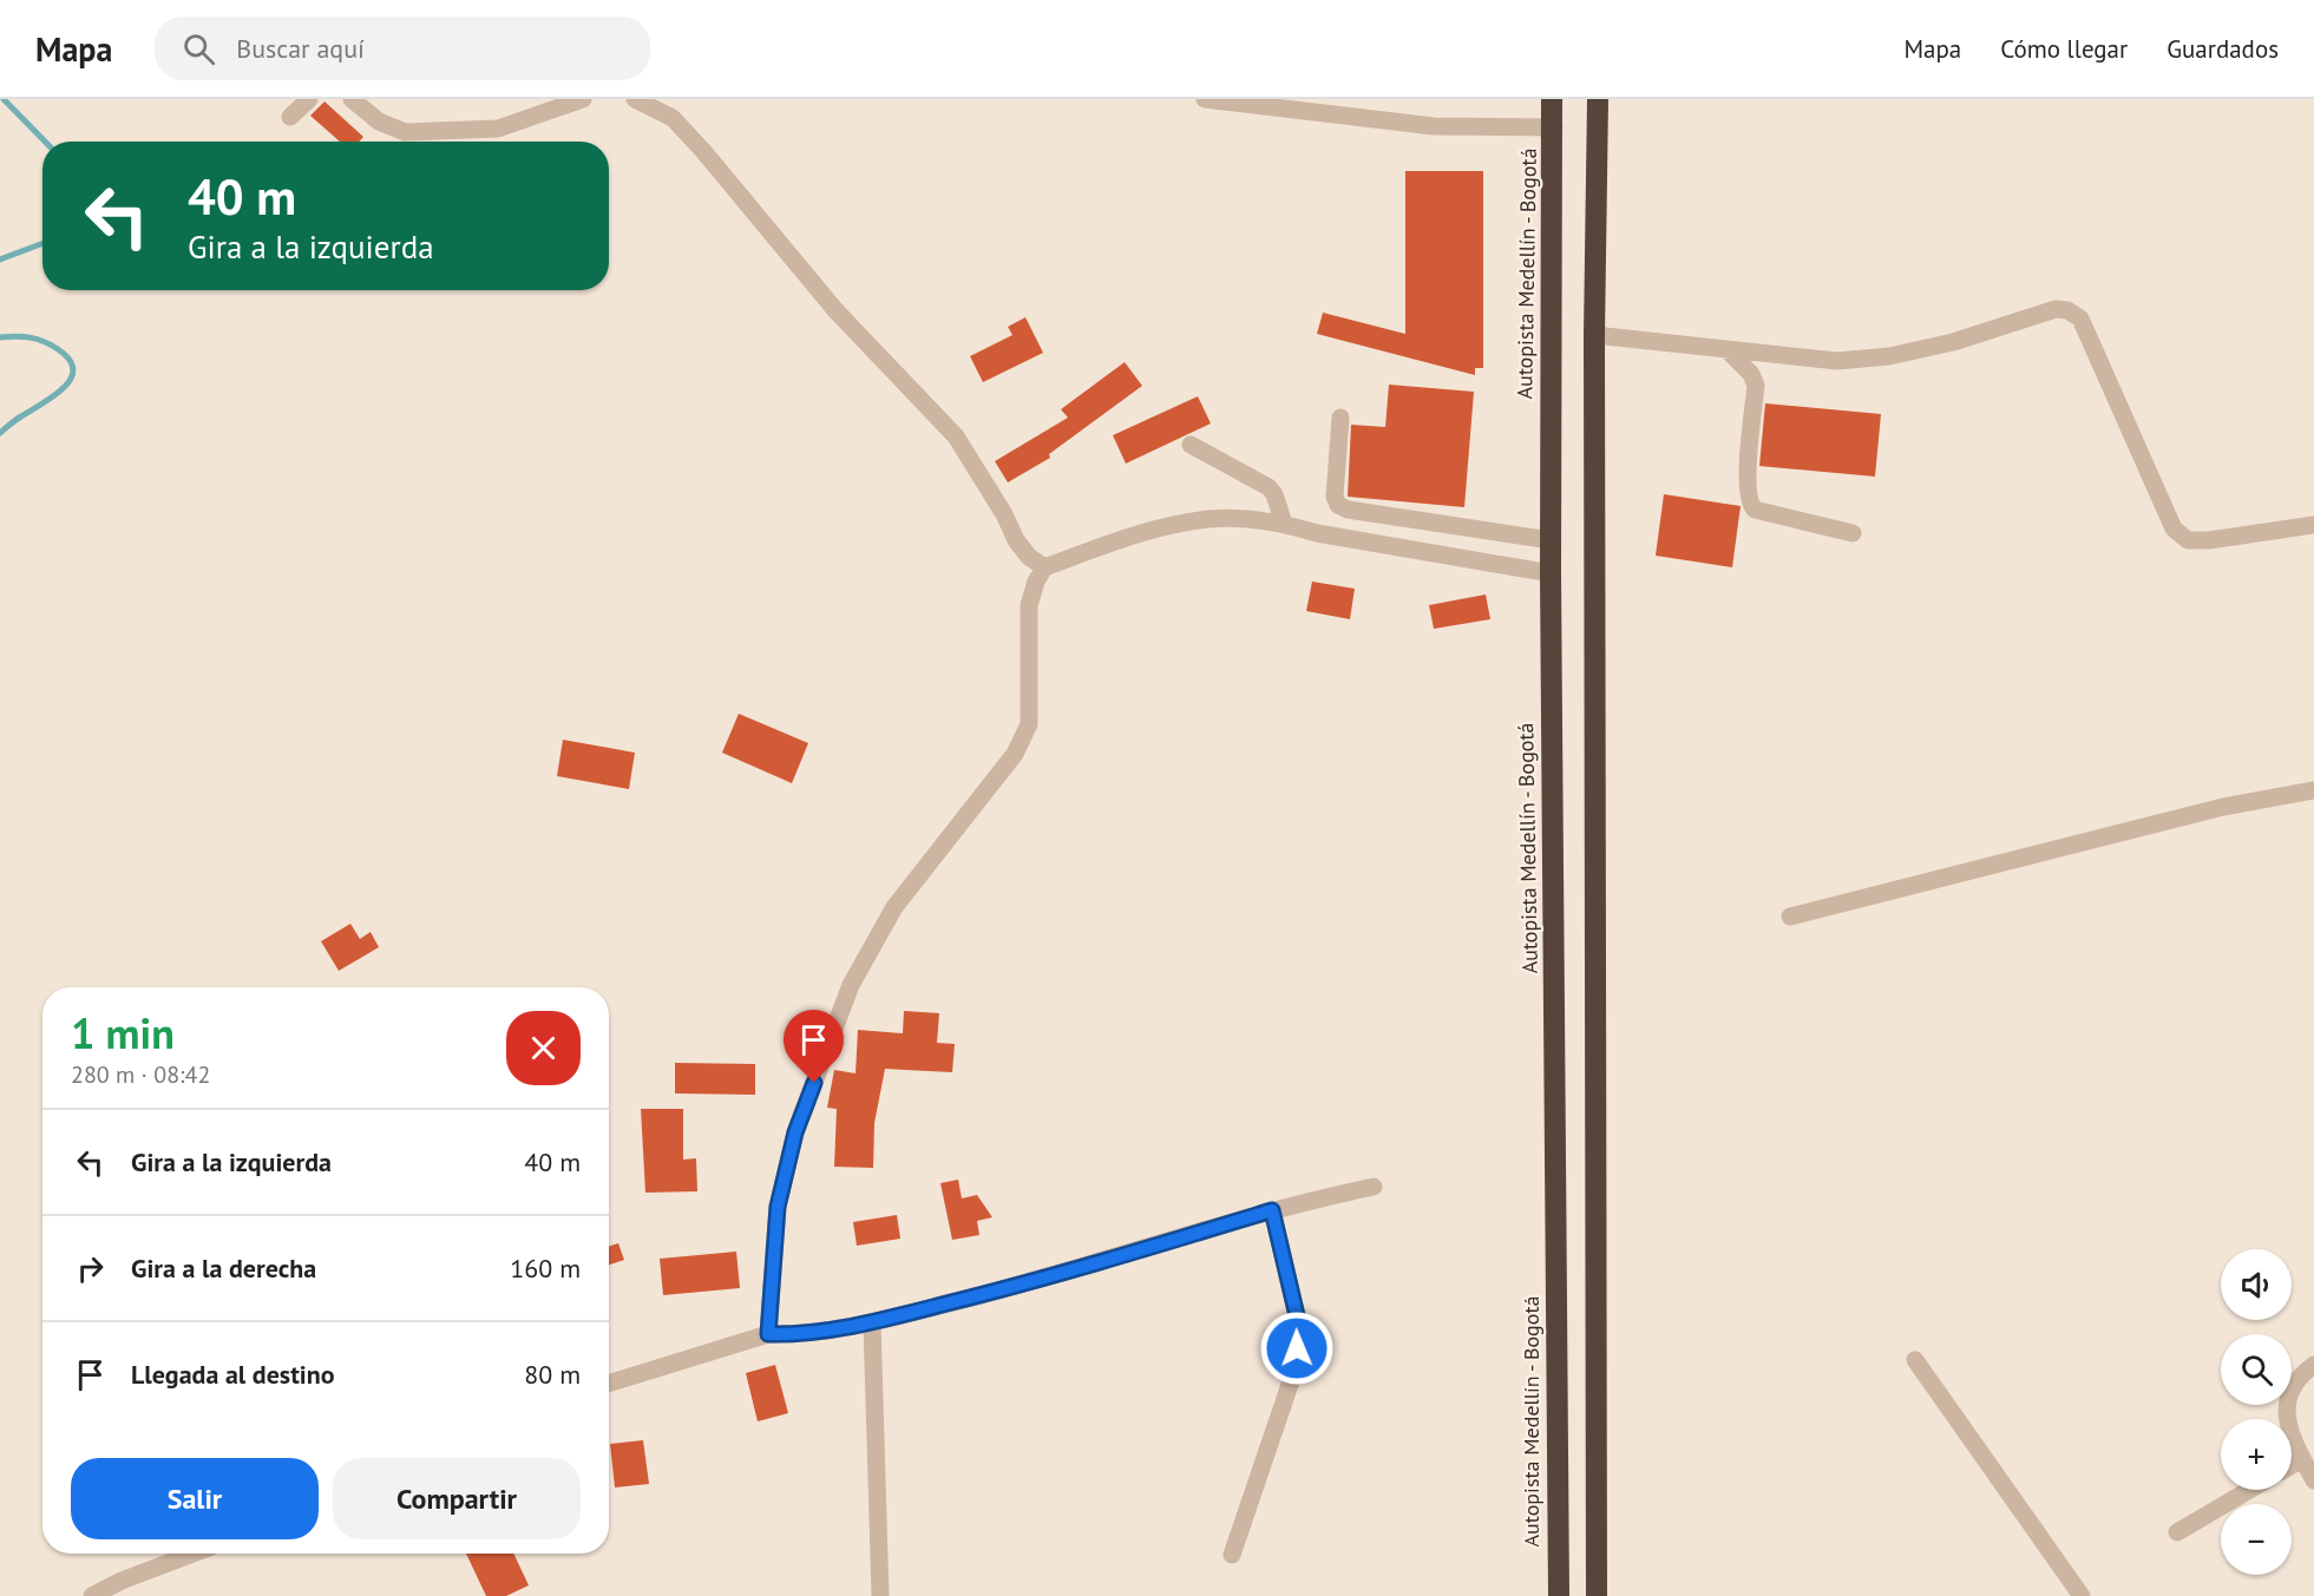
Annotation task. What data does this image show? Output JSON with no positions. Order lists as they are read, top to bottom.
{
  "streets": {
    "highway": ["Autopista Medellín - Bogotá"]
  },
  "page": {
    "header": "Mapa",
    "search": "Buscar aquí",
    "nav": ["Mapa", "Cómo llegar", "Guardados"],
    "turn": ["40 m", "Gira a la izquierda"],
    "heading": ["1 min", "280 m · 08:42"],
    "list": [
      {
        "name": "Gira a la izquierda",
        "value": "40 m"
      },
      {
        "name": "Gira a la derecha",
        "value": "160 m"
      },
      {
        "name": "Llegada al destino",
        "value": "80 m"
      }
    ],
    "map_buttons": ["+", "−"],
    "buttons": ["Salir", "Compartir"]
  }
}
